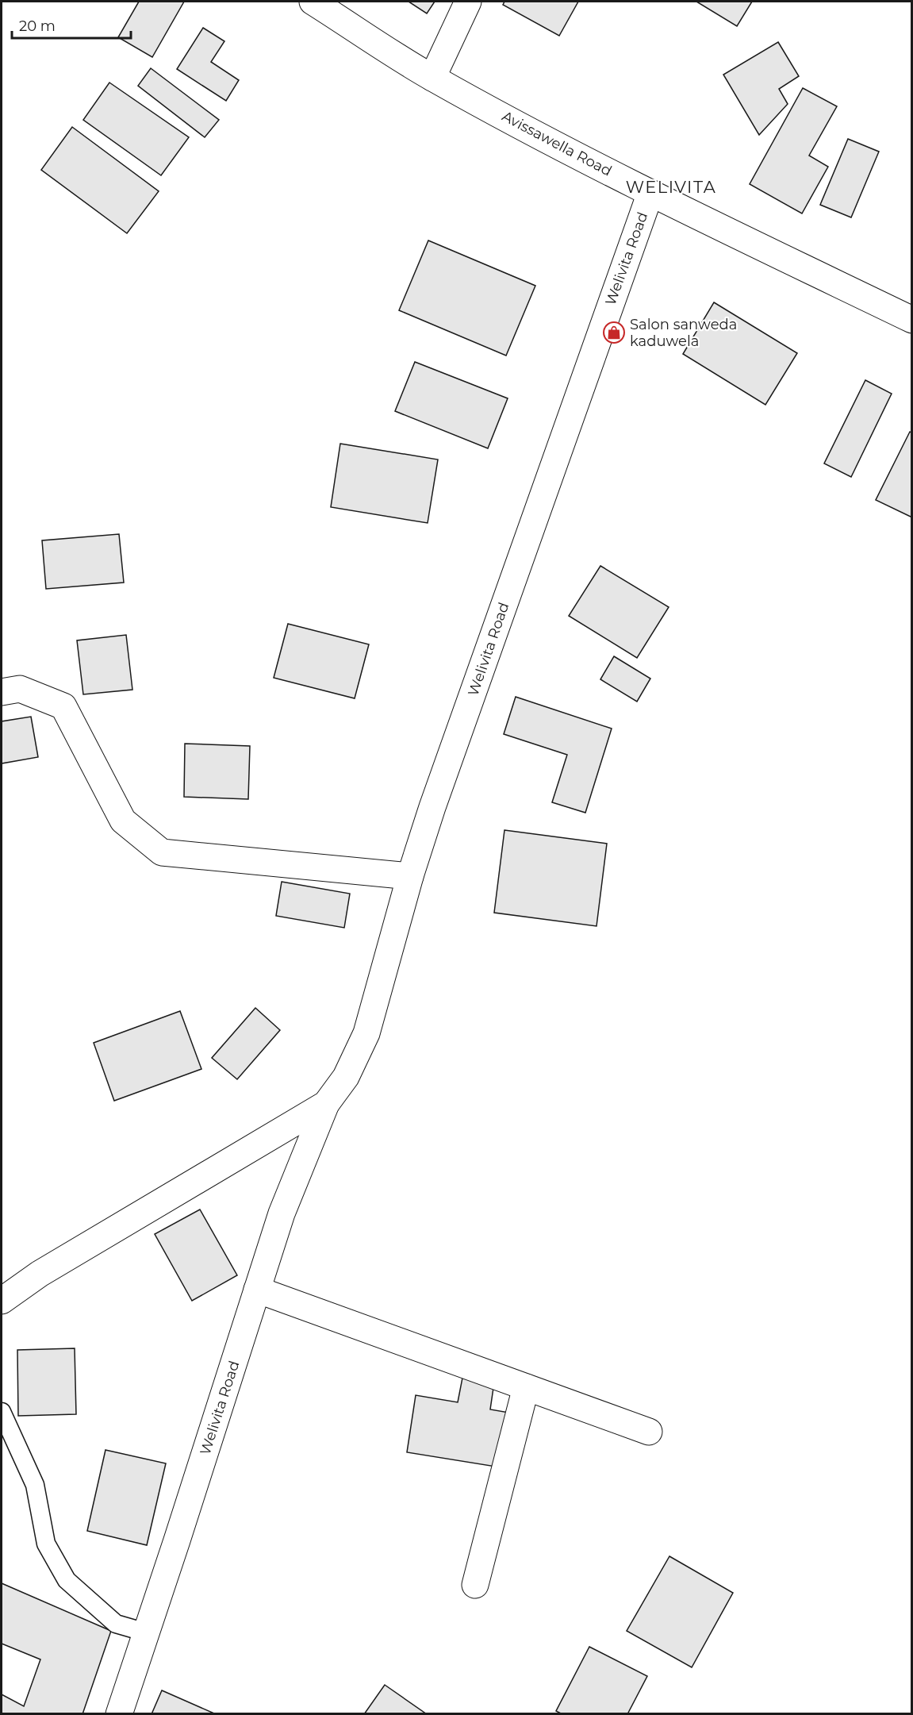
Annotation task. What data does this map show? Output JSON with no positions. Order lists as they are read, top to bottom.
{
  "streets": {
    "street": ["Avissawella Road", "Welivita Road"]
  },
  "crossings": [
    ["Avissawella Road", "Welivita Road"]
  ],
  "districts": ["WELIVITA"],
  "places": {
    "shop": ["Salon sanweda kaduwela"]
  },
  "scale_bar": "20 m"
}
